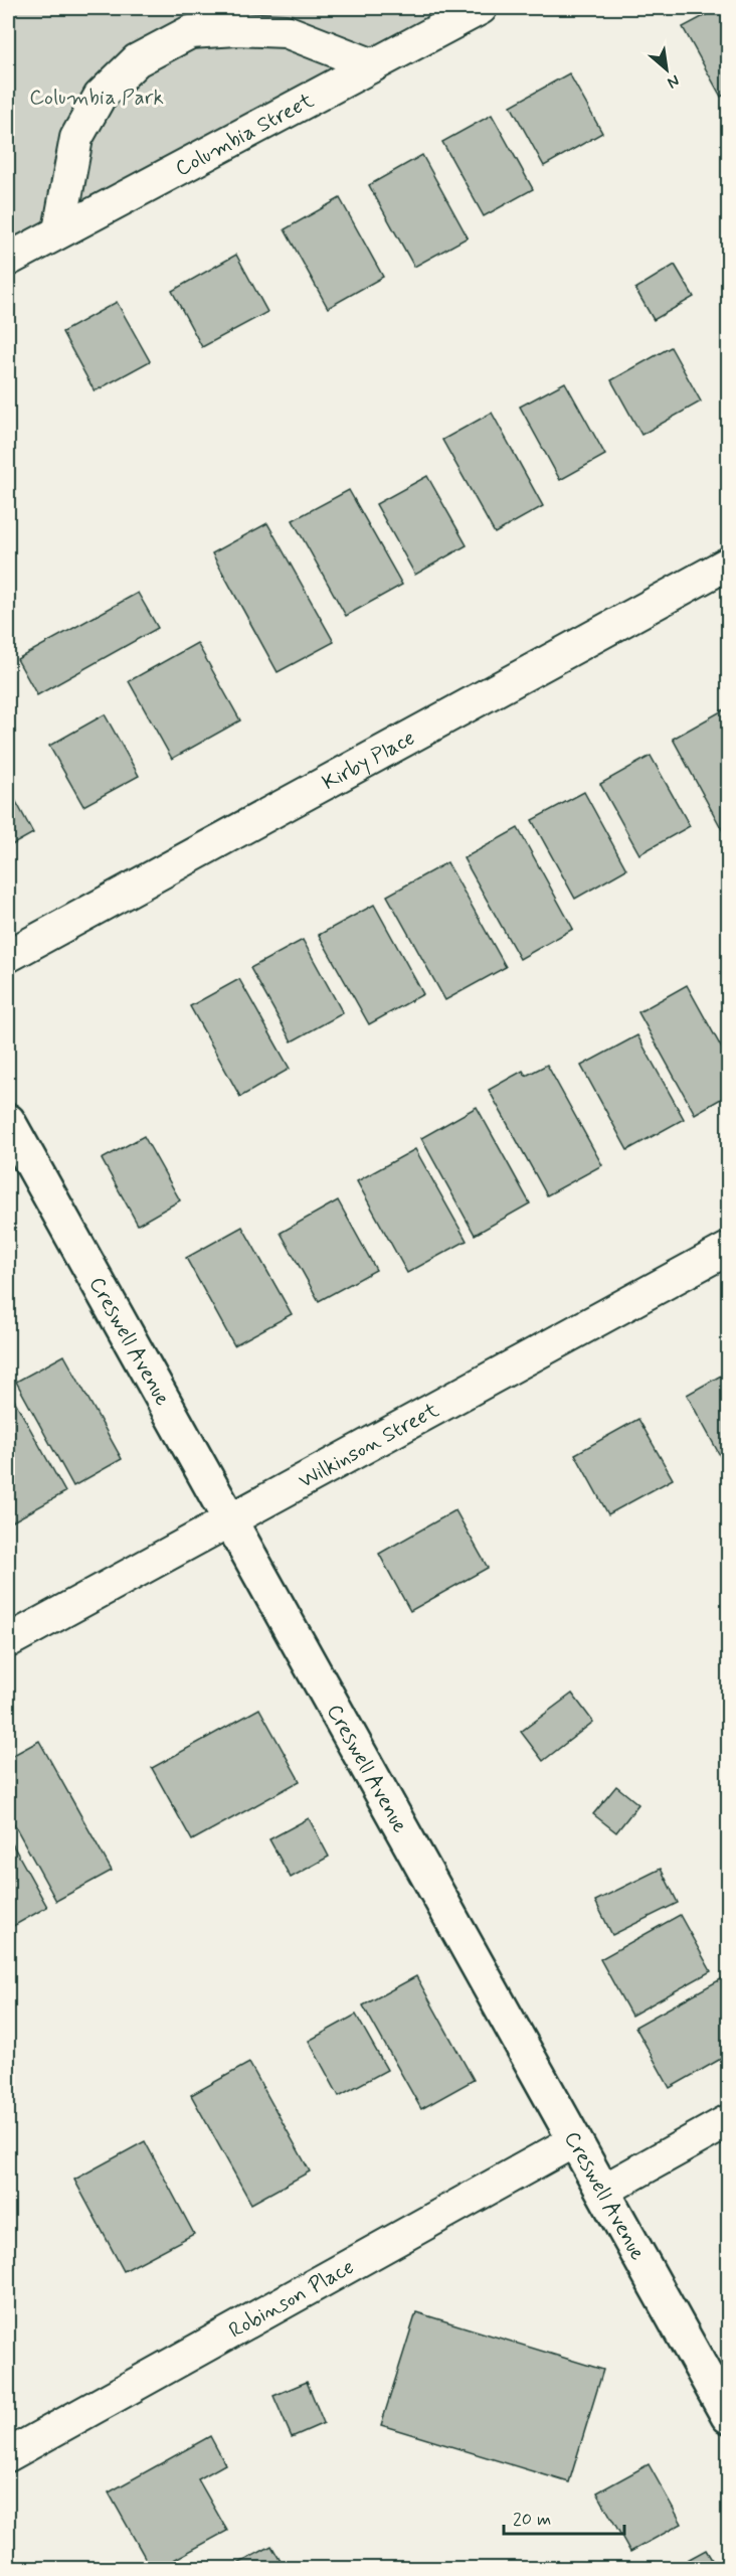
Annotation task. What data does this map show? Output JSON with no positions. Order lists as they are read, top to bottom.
{
  "streets": {
    "street": [
      "Columbia Street",
      "Kirby Place",
      "Creswell Avenue",
      "Wilkinson Street",
      "Robinson Place"
    ]
  },
  "crossings": [
    ["Creswell Avenue", "Wilkinson Street"],
    ["Creswell Avenue", "Robinson Place"]
  ],
  "parks": ["Columbia Park"],
  "scale_bar": "20 m",
  "north": "bottom right"
}
